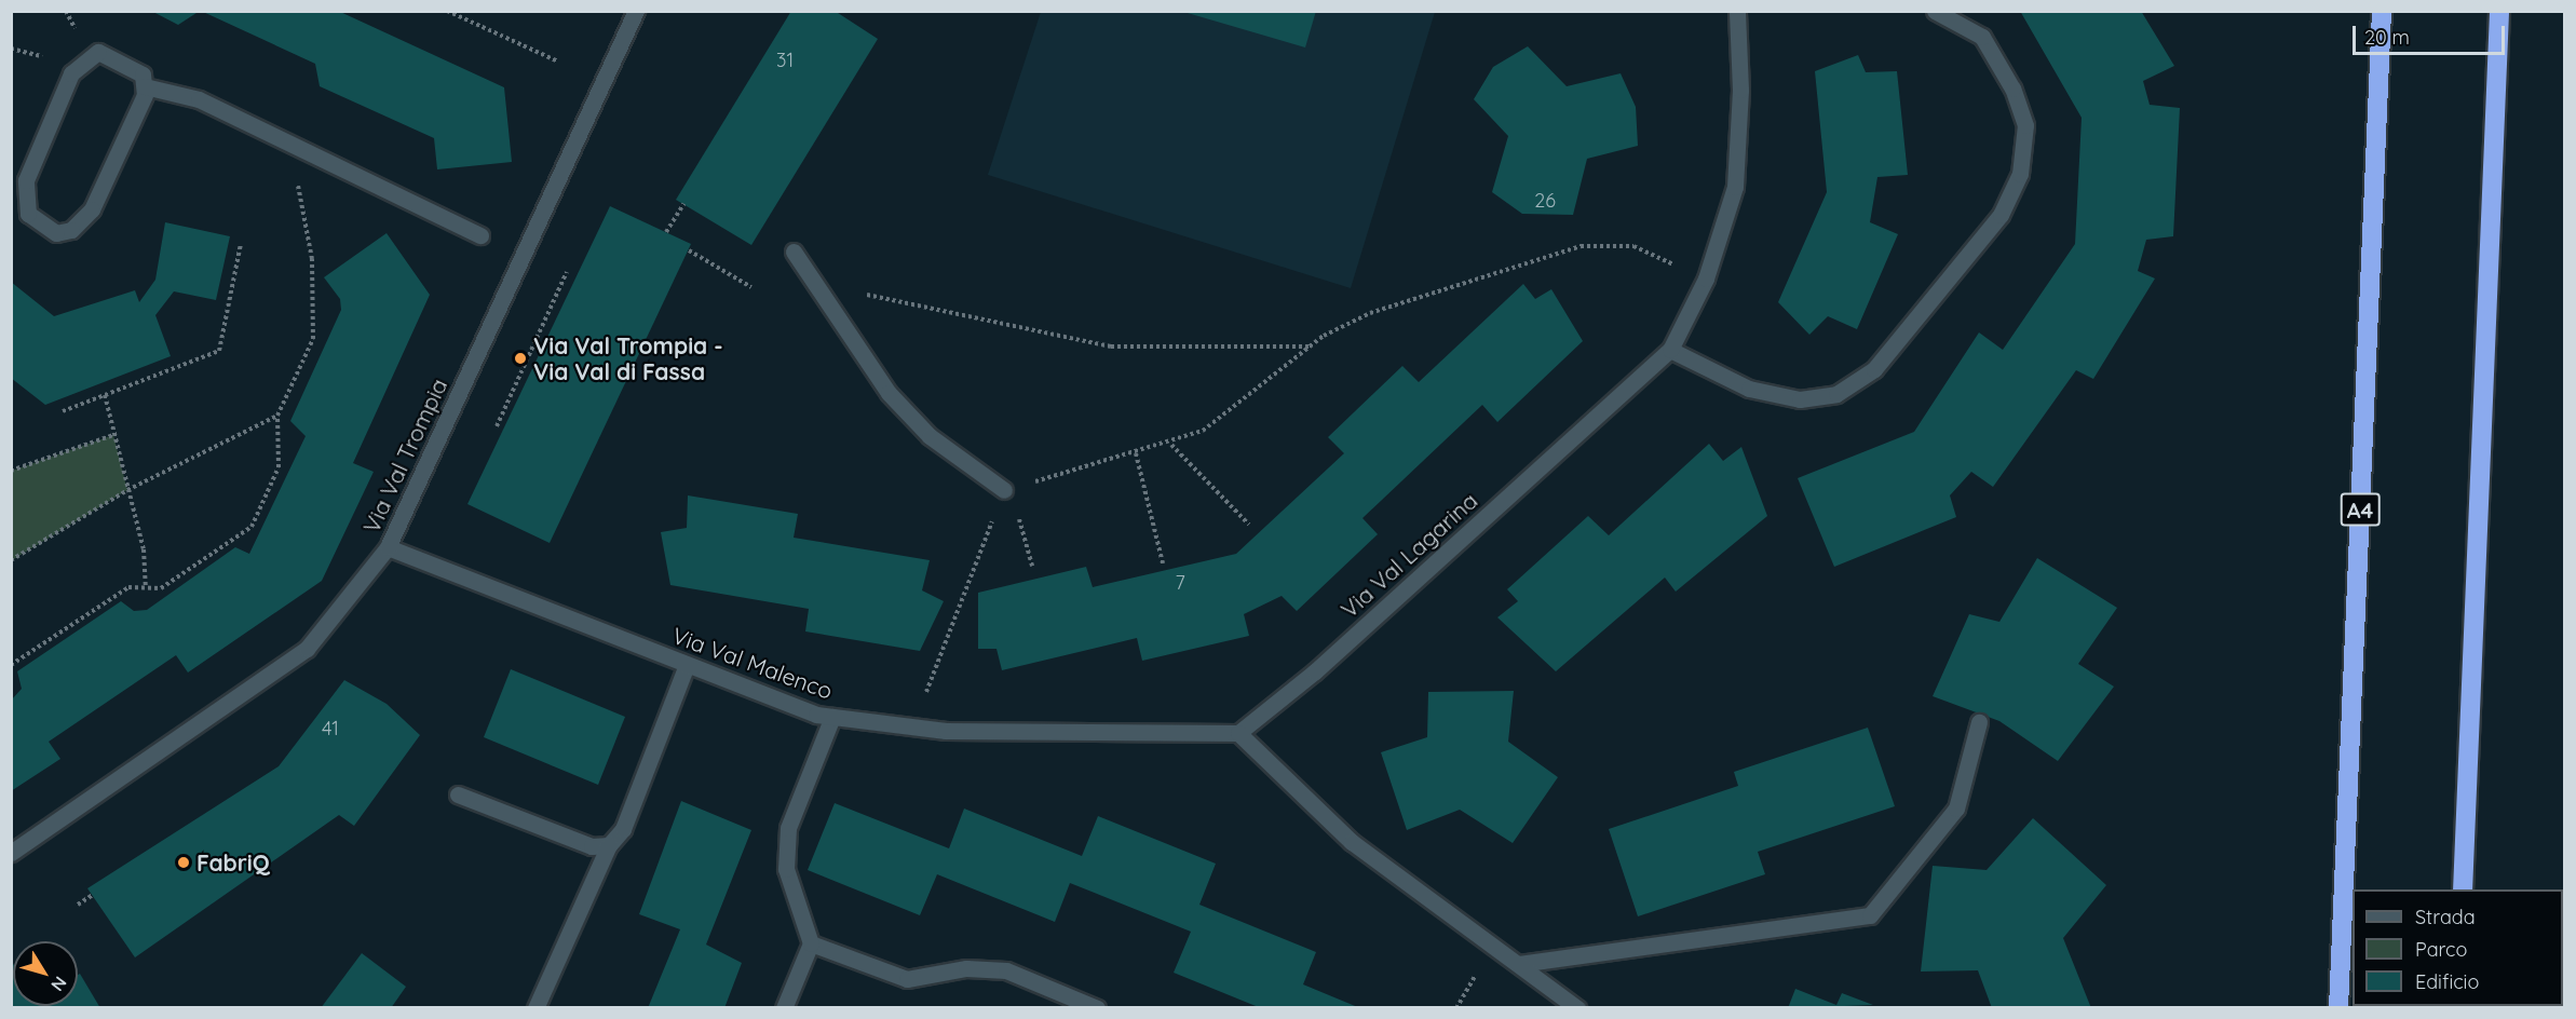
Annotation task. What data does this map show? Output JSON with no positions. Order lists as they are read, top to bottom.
{
  "streets": {
    "highway": ["A4"],
    "street": ["Via Val Trompia", "Via Val Lagarina", "Via Val Malenco"]
  },
  "crossings": [
    ["Via Val Trompia", "Via Val Malenco"],
    ["Via Val Lagarina", "Via Val Malenco"]
  ],
  "places": ["Via Val Trompia - Via Val di Fassa", "FabriQ"],
  "house_numbers": [
    "31",
    "26",
    "7",
    "41"
  ],
  "legend": ["Strada", "Parco", "Edificio"],
  "scale_bar": "20 m",
  "north": "bottom right"
}
